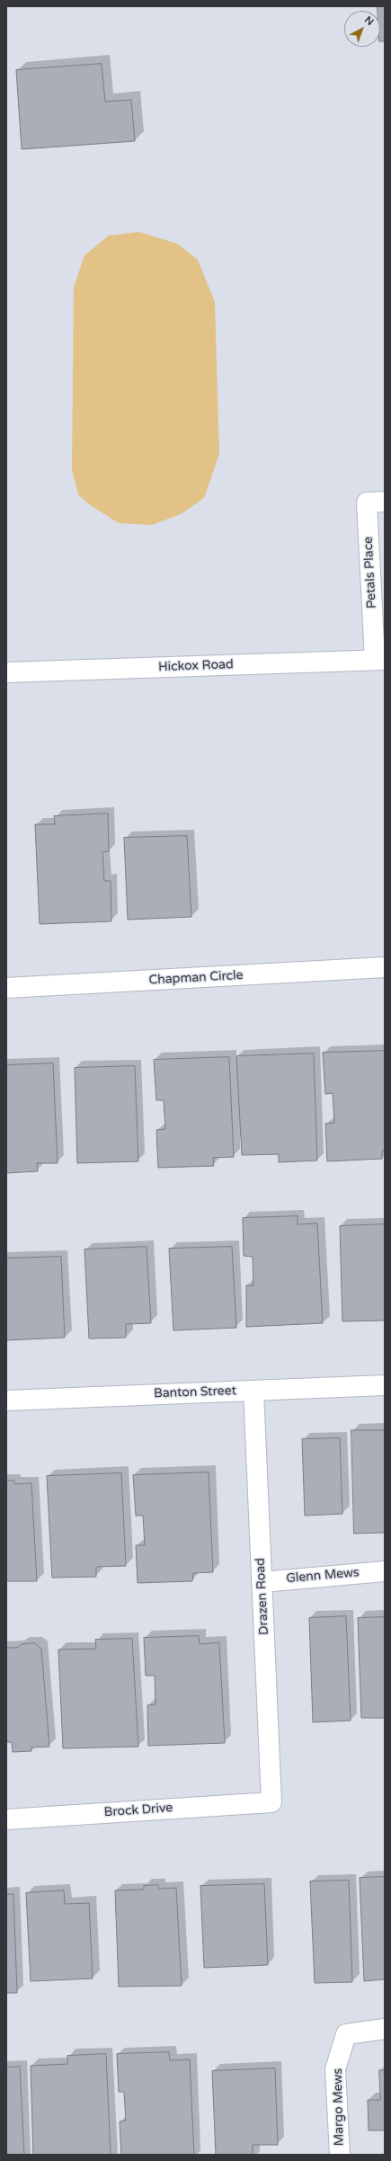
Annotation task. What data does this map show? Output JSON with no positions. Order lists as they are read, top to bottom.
{
  "streets": {
    "street": [
      "Petals Place",
      "Hickox Road",
      "Chapman Circle",
      "Banton Street",
      "Glenn Mews",
      "Drazen Road",
      "Brock Drive",
      "Margo Mews"
    ]
  },
  "crossings": [
    ["Petals Place", "Hickox Road"],
    ["Banton Street", "Drazen Road"],
    ["Glenn Mews", "Drazen Road"],
    ["Drazen Road", "Brock Drive"]
  ],
  "north": "top right"
}
